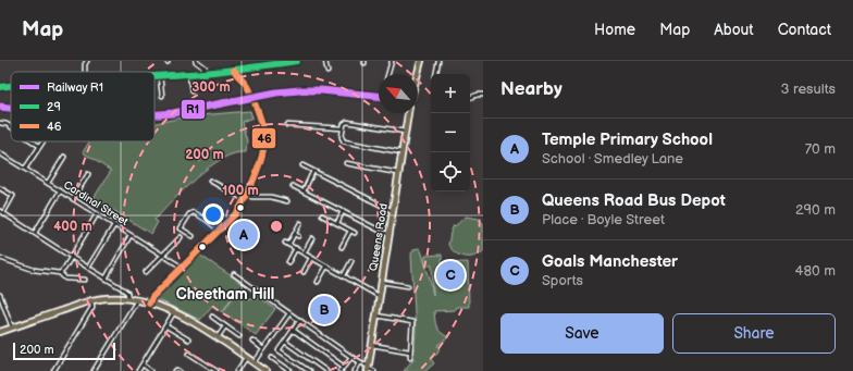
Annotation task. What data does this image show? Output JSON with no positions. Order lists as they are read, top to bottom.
{
  "streets": {
    "highway": ["Queens Road"],
    "street": ["Cardinal Street"]
  },
  "districts": ["Cheetham Hill"],
  "lines": ["transit line 29", "transit line 46", "rail line R1"],
  "legend": ["Railway R1", "29", "46"],
  "scale_bar": "200 m",
  "north": "top left",
  "page": {
    "header": "Map",
    "nav": [
      "Home",
      "Map",
      "About",
      "Contact"
    ],
    "heading": ["Nearby", "3 results"],
    "map_buttons": ["+", "−"],
    "list": [
      {
        "mark": "A",
        "name": "Temple Primary School",
        "note": "School · Smedley Lane",
        "value": "70 m"
      },
      {
        "mark": "B",
        "name": "Queens Road Bus Depot",
        "note": "Place · Boyle Street",
        "value": "290 m"
      },
      {
        "mark": "C",
        "name": "Goals Manchester",
        "note": "Sports",
        "value": "480 m"
      }
    ],
    "pins": ["A", "C", "B"],
    "buttons": ["Save", "Share"],
    "scale": "200 m"
  },
  "rings": [
    "300 m",
    "200 m",
    "100 m",
    "400 m"
  ]
}
